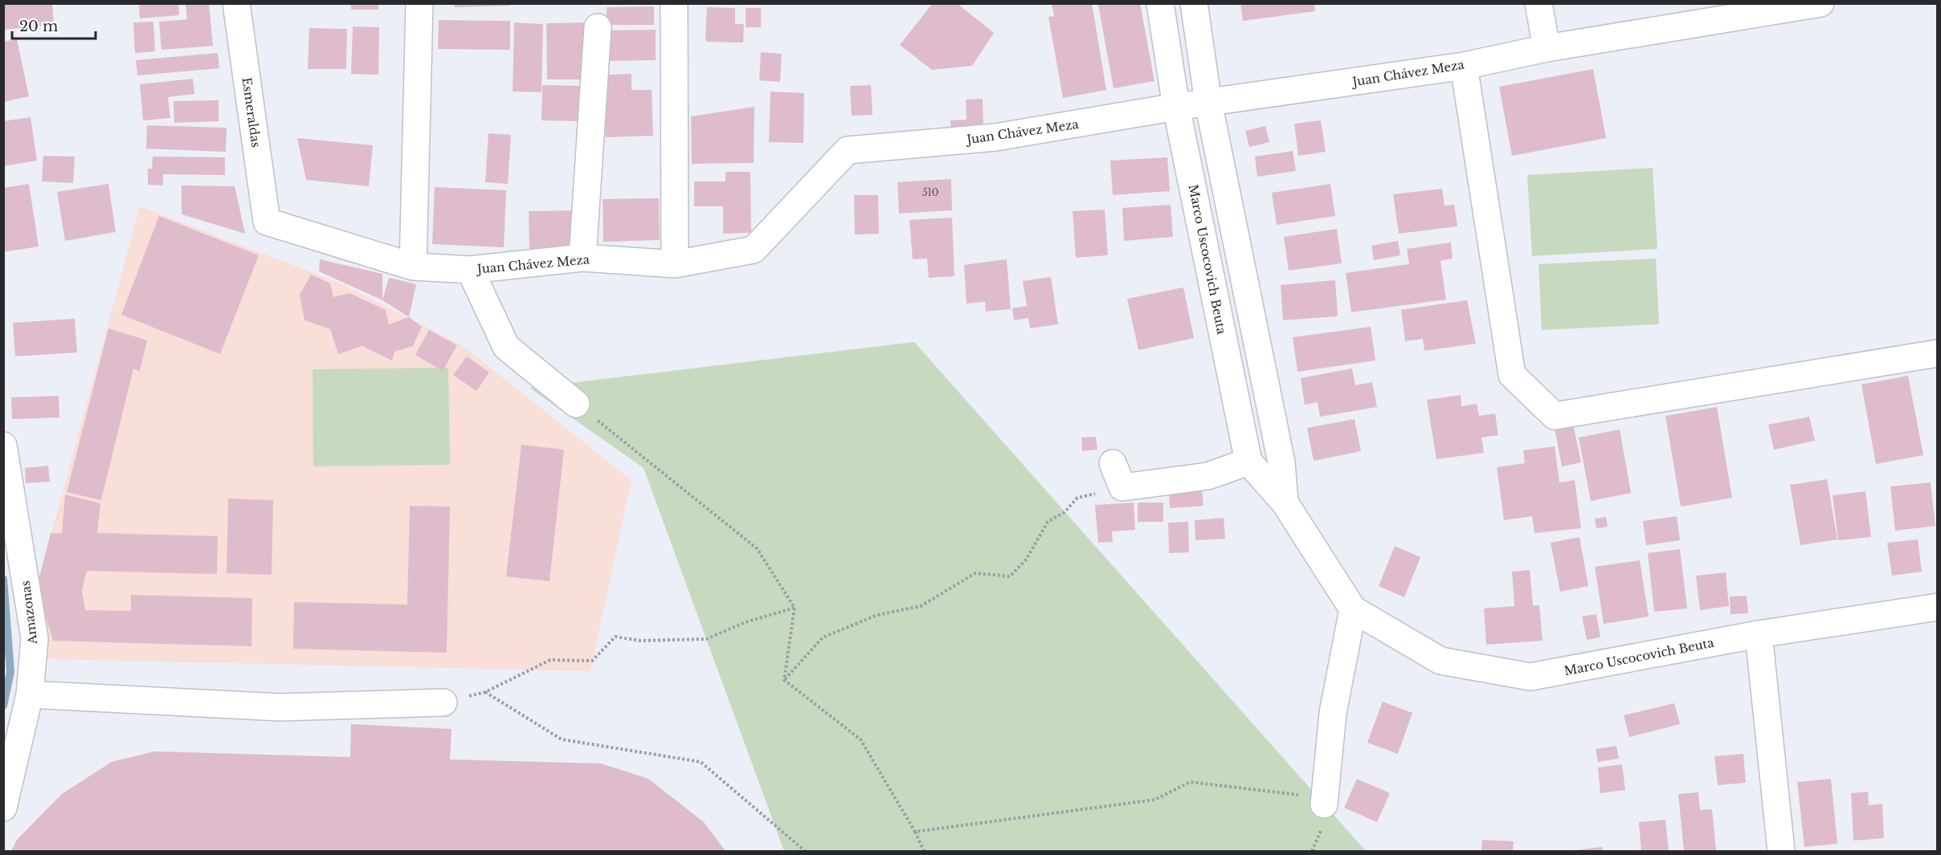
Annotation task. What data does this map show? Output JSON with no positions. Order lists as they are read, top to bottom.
{
  "streets": {
    "street": [
      "Juan Chávez Meza",
      "Esmeraldas",
      "Marco Uscocovich Beuta",
      "Amazonas"
    ]
  },
  "crossings": [
    ["Juan Chávez Meza", "Esmeraldas"],
    ["Juan Chávez Meza", "Marco Uscocovich Beuta"]
  ],
  "house_numbers": ["510"],
  "scale_bar": "20 m"
}
